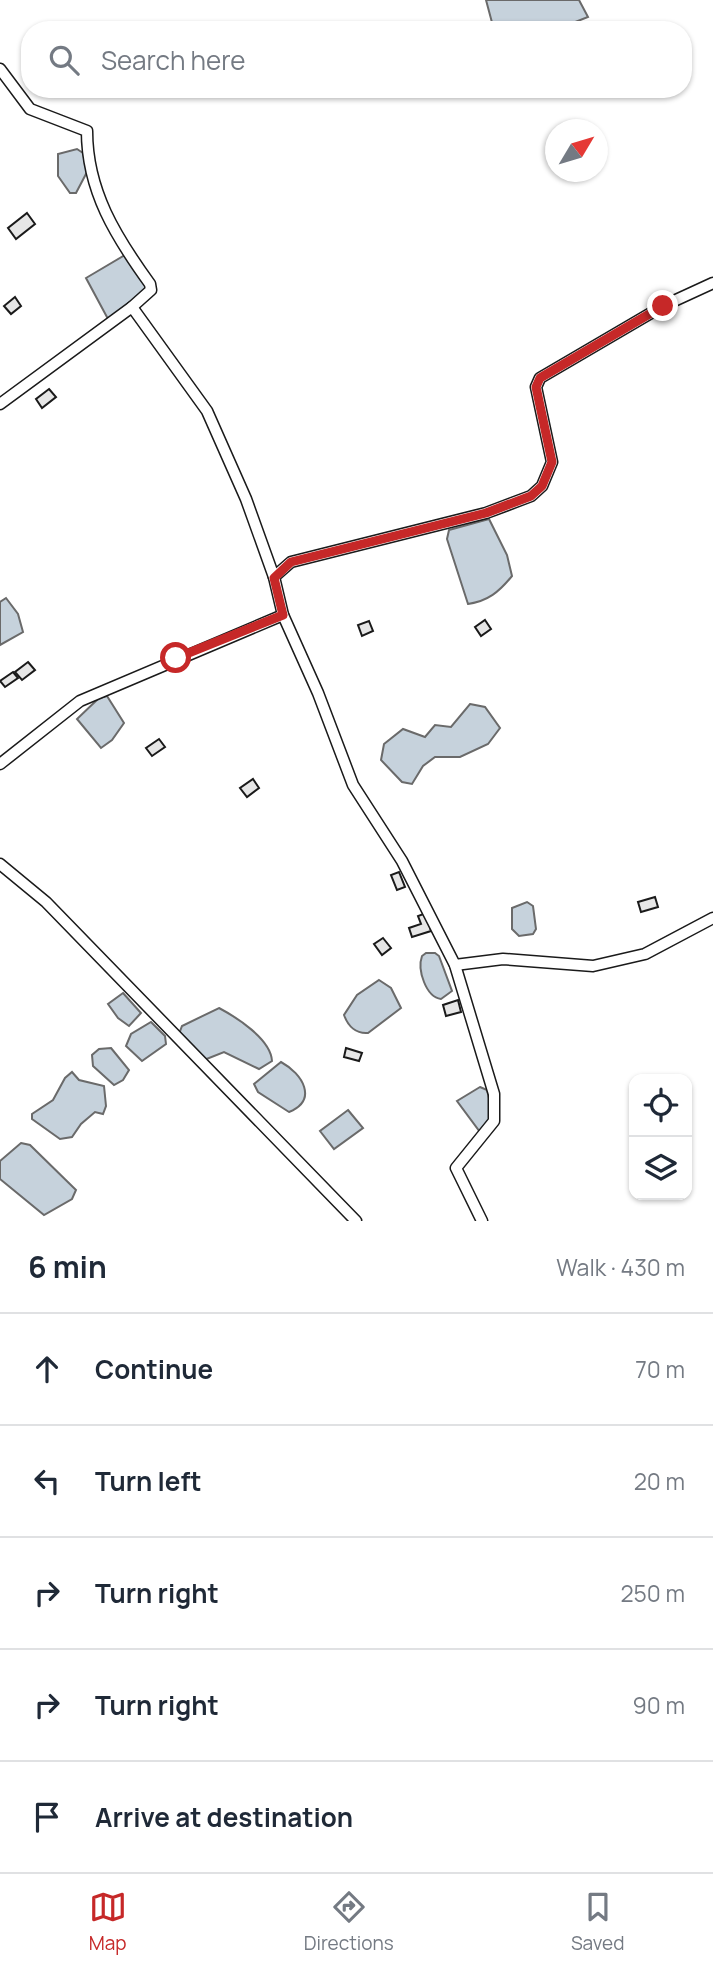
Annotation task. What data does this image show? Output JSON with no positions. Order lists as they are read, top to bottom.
{
  "north": "top right",
  "page": {
    "search": "Search here",
    "heading": ["6 min", "Walk · 430 m"],
    "list": [
      ["Continue", "70 m"],
      ["Turn left", "20 m"],
      ["Turn right", "250 m"],
      ["Turn right", "90 m"],
      "Arrive at destination"
    ],
    "nav": ["Map", "Directions", "Saved"]
  }
}
